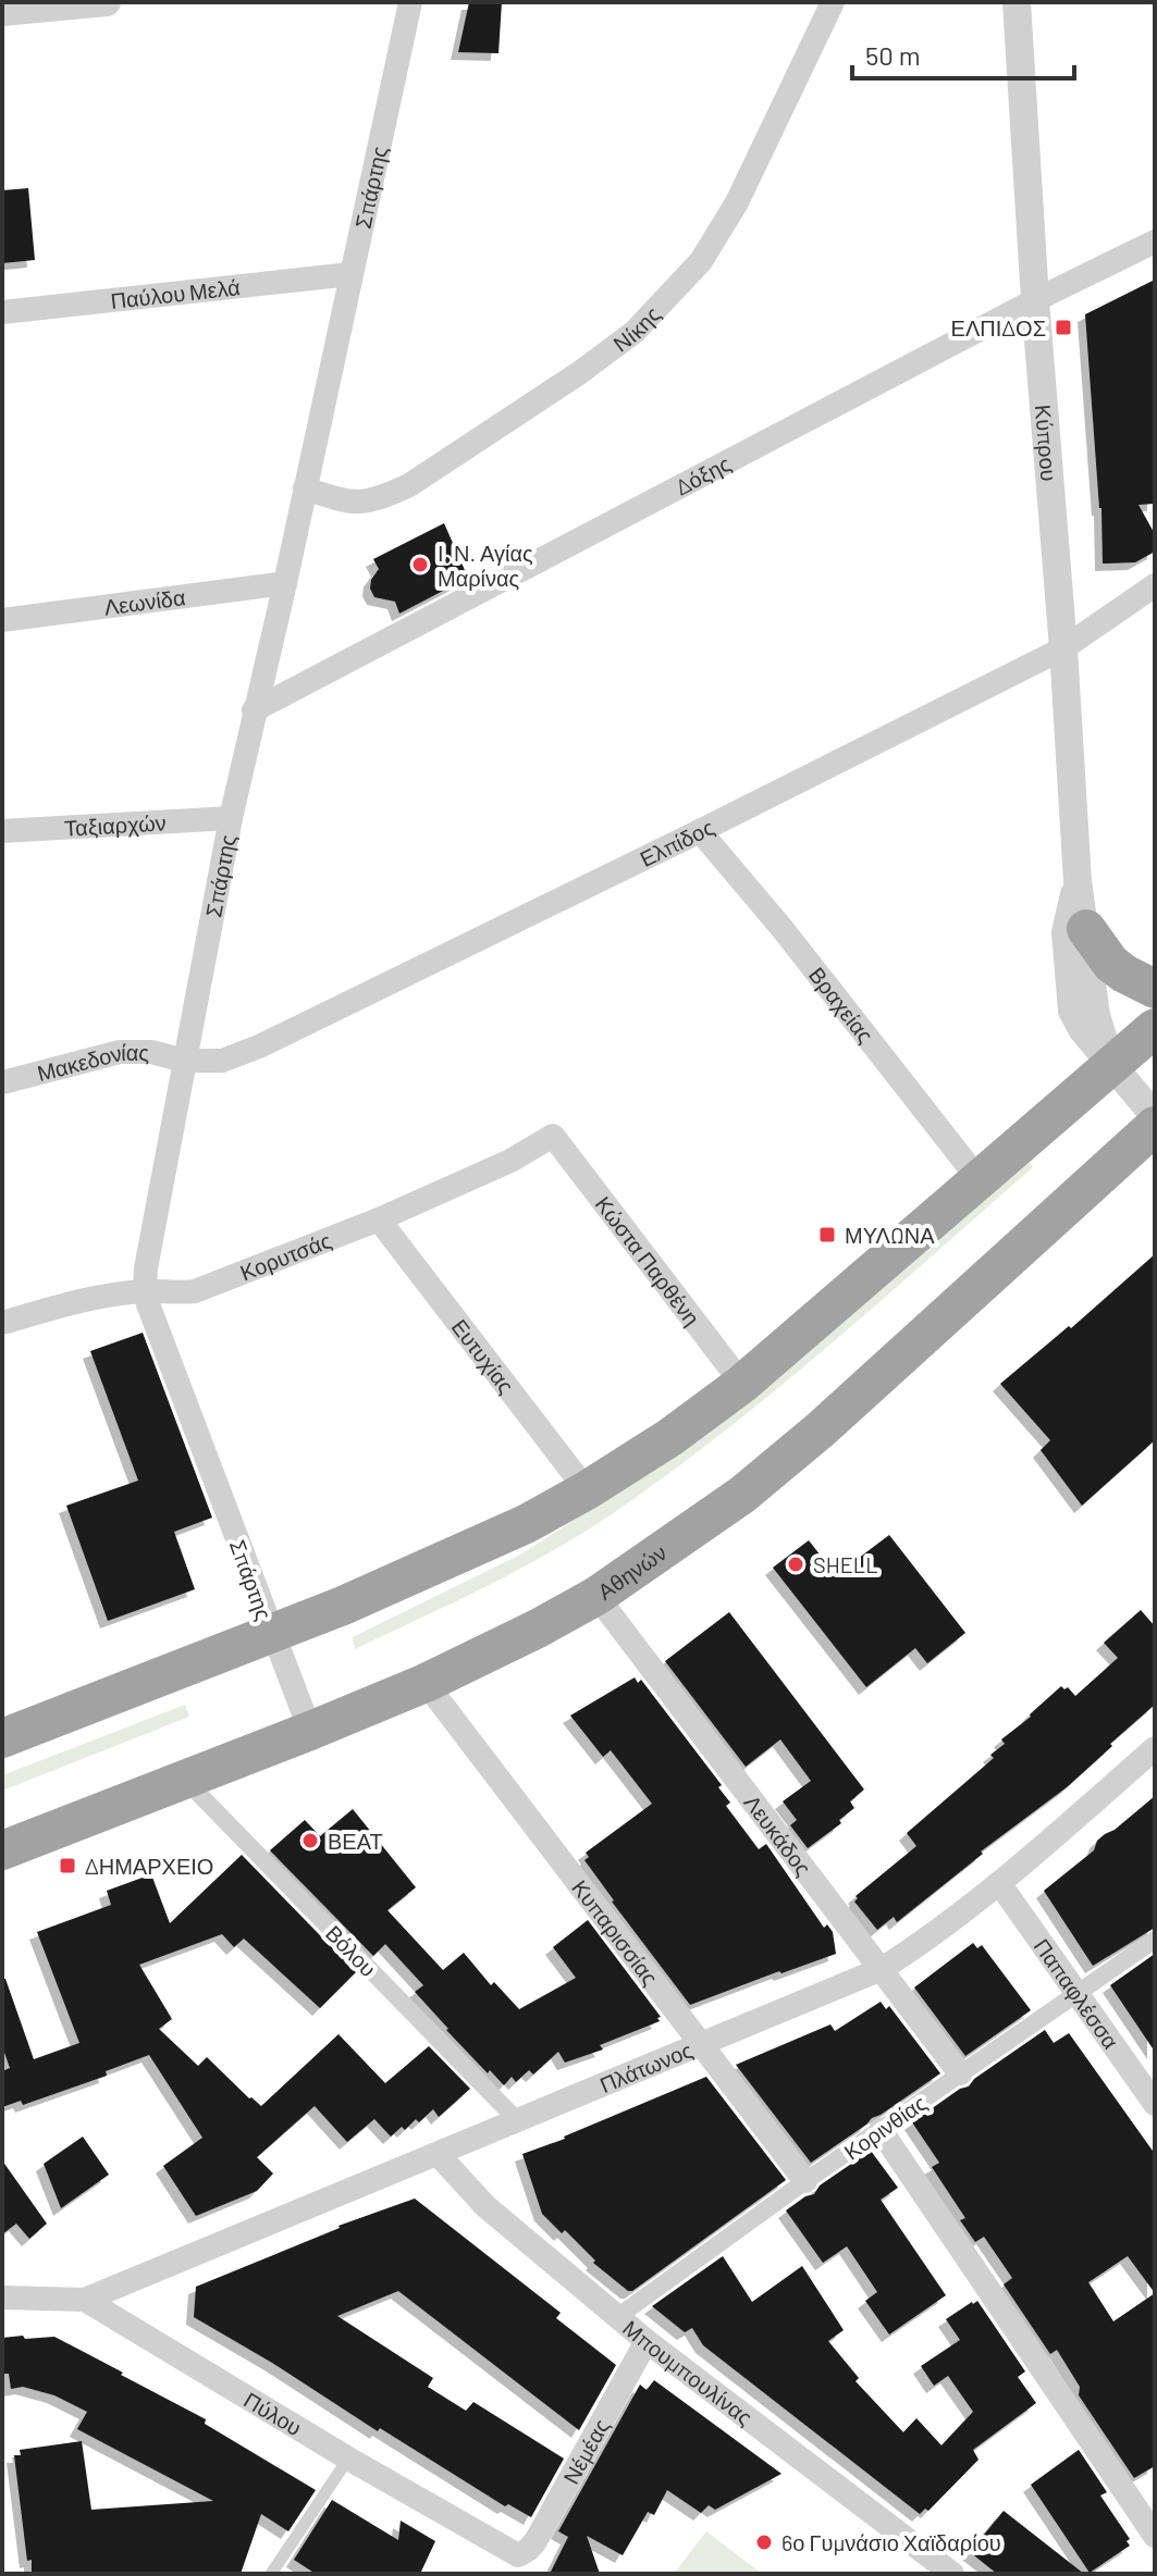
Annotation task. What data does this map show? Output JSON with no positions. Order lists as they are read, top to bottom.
{
  "streets": {
    "highway": ["Αθηνών"],
    "street": [
      "Σπάρτης",
      "Παύλου Μελά",
      "Νίκης",
      "Κύπρου",
      "Δόξης",
      "Λεωνίδα",
      "Ταξιαρχών",
      "Ελπίδος",
      "Βραχείας",
      "Μακεδονίας",
      "Κορυτσάς",
      "Κώστα Παρθένη",
      "Ευτυχίας",
      "Λευκάδος",
      "Κυπαρισσίας",
      "Βόλου",
      "Παπαφλέσσα",
      "Πλάτωνος",
      "Κορινθίας",
      "Μπουμπουλίνας",
      "Πύλου",
      "Νέμέας"
    ]
  },
  "crossings": [
    ["Σπάρτης", "Παύλου Μελά"],
    ["Σπάρτης", "Νίκης"],
    ["Σπάρτης", "Δόξης"],
    ["Σπάρτης", "Λεωνίδα"],
    ["Σπάρτης", "Ταξιαρχών"],
    ["Σπάρτης", "Ελπίδος"],
    ["Σπάρτης", "Μακεδονίας"],
    ["Σπάρτης", "Κορυτσάς"],
    ["Σπάρτης", "Αθηνών"],
    ["Κύπρου", "Δόξης"],
    ["Κύπρου", "Ελπίδος"],
    ["Ελπίδος", "Βραχείας"],
    ["Ελπίδος", "Μακεδονίας"],
    ["Κορυτσάς", "Κώστα Παρθένη"],
    ["Κορυτσάς", "Ευτυχίας"],
    ["Αθηνών", "Λευκάδος"],
    ["Αθηνών", "Κυπαρισσίας"],
    ["Αθηνών", "Βόλου"],
    ["Λευκάδος", "Πλάτωνος"],
    ["Λευκάδος", "Κορινθίας"],
    ["Κυπαρισσίας", "Πλάτωνος"],
    ["Κυπαρισσίας", "Κορινθίας"],
    ["Βόλου", "Πλάτωνος"],
    ["Παπαφλέσσα", "Πλάτωνος"],
    ["Παπαφλέσσα", "Κορινθίας"],
    ["Πλάτωνος", "Μπουμπουλίνας"],
    ["Πλάτωνος", "Πύλου"],
    ["Κορινθίας", "Μπουμπουλίνας"],
    ["Μπουμπουλίνας", "Νέμέας"],
    ["Πύλου", "Νέμέας"]
  ],
  "places": {
    "transit": ["ΕΛΠΙΔΟΣ", "ΜΥΛΩΝΑ", "ΔΗΜΑΡΧΕΙΟ"],
    "other": [
      "Ι. Ν. Αγίας Μαρίνας",
      "SHELL",
      "ΒΕΑΤ",
      "6ο Γυμνάσιο Χαϊδαρίου"
    ]
  },
  "scale_bar": "50 m"
}
